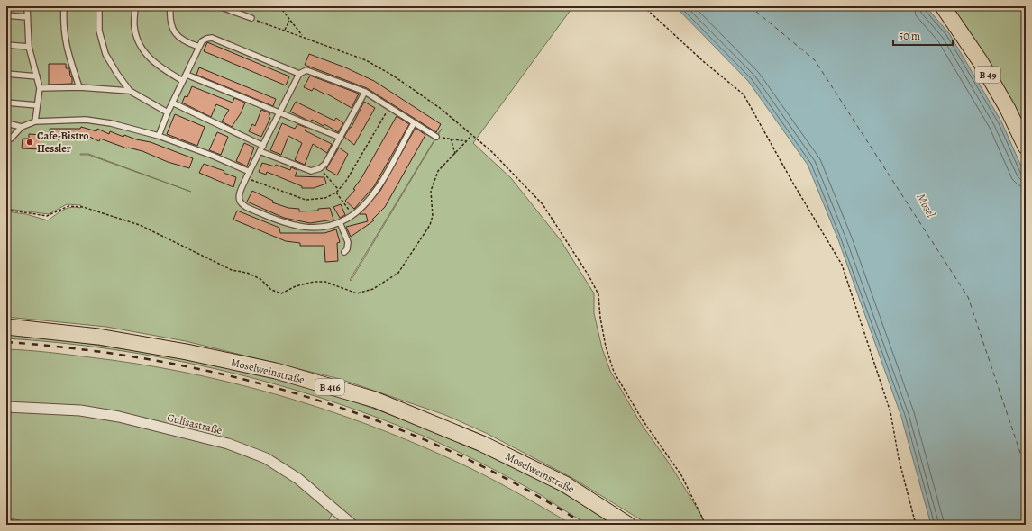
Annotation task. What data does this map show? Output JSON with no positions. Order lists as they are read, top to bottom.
{
  "streets": {
    "main road": ["B 49", "Moselweinstraße", "B 416"],
    "street": ["Gulisastraße"]
  },
  "water": ["Mosel"],
  "places": ["Cafe-Bistro Hessler"],
  "scale_bar": "50 m"
}
